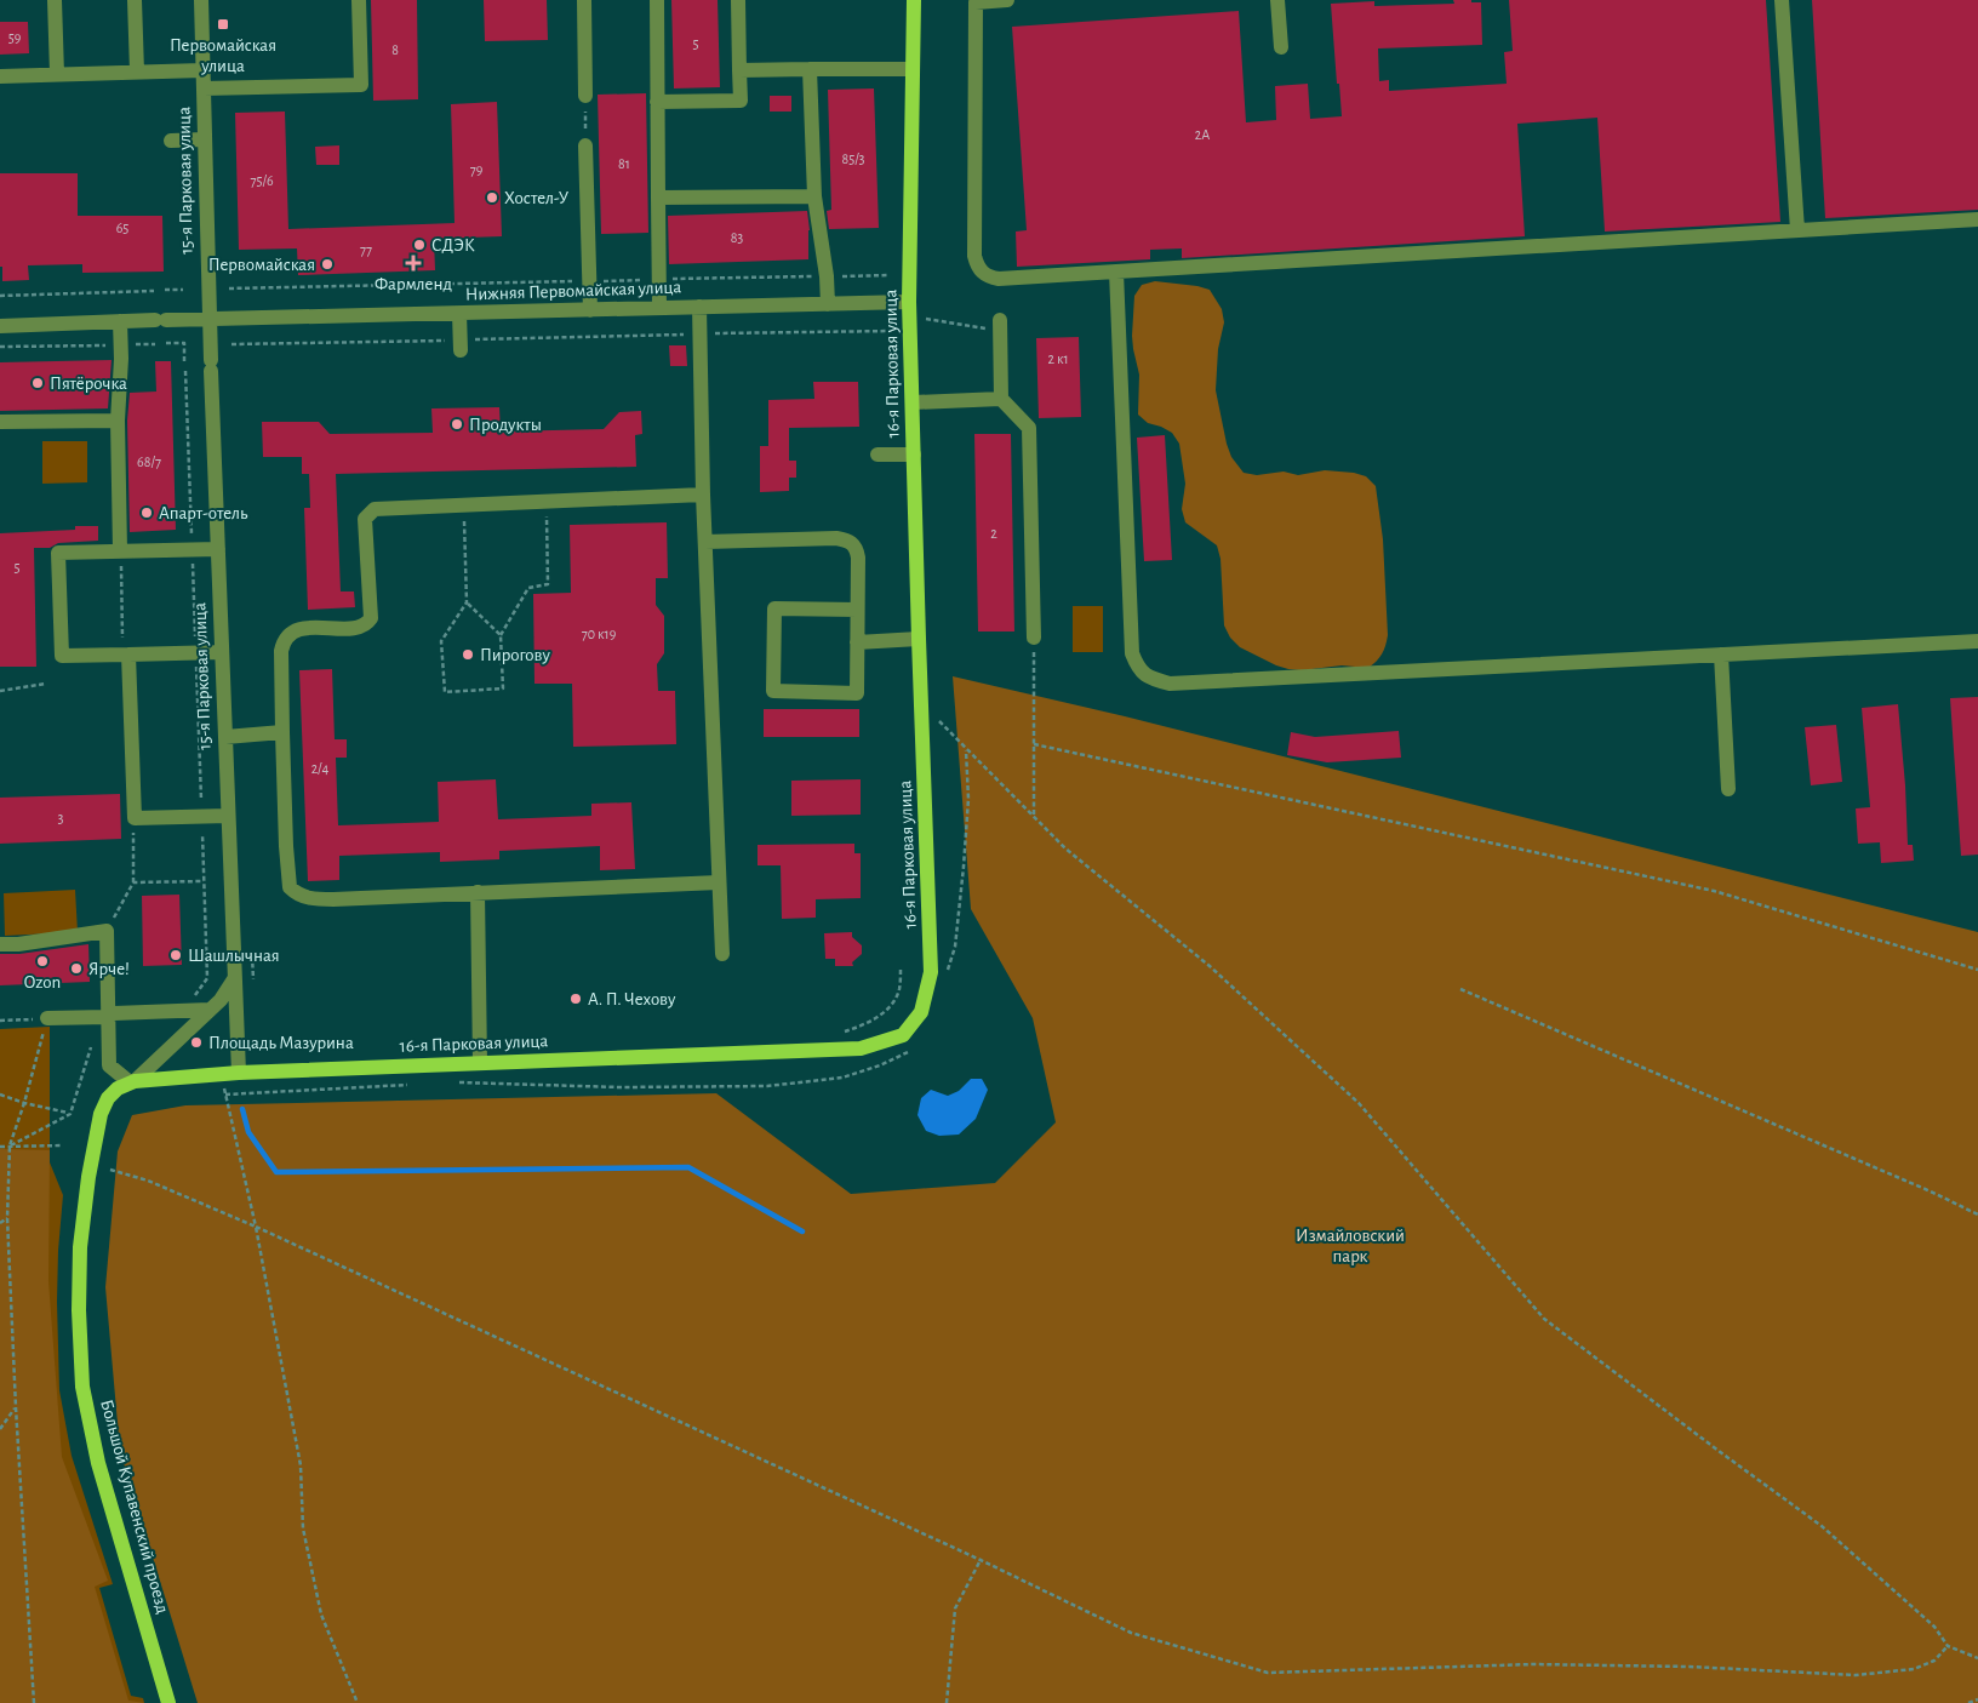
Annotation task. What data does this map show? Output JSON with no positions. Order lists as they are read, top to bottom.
{
  "streets": {
    "main road": ["16-я Парковая улица", "Большой Купавенский проезд"],
    "street": ["15-я Парковая улица", "Нижняя Первомайская улица"]
  },
  "crossings": [
    ["15-я Парковая улица", "Нижняя Первомайская улица"],
    ["15-я Парковая улица", "16-я Парковая улица"],
    ["Нижняя Первомайская улица", "16-я Парковая улица"],
    ["16-я Парковая улица", "Большой Купавенский проезд"]
  ],
  "parks": ["Измайловский парк"],
  "places": {
    "transit": ["Первомайская улица"],
    "other": [
      "Хостел-У",
      "СДЭК",
      "Первомайская",
      "Пятёрочка",
      "Продукты",
      "Апарт-отель",
      "Пирогову",
      "Шашлычная",
      "Ozon",
      "Ярче!",
      "А. П. Чехову",
      "Площадь Мазурина"
    ],
    "health": ["Фармленд"]
  },
  "house_numbers": [
    "59",
    "5",
    "8",
    "2А",
    "85/3",
    "81",
    "79",
    "75/6",
    "65",
    "83",
    "77",
    "2 к1",
    "68/7",
    "2",
    "5",
    "70 к19",
    "2/4",
    "3"
  ]
}
